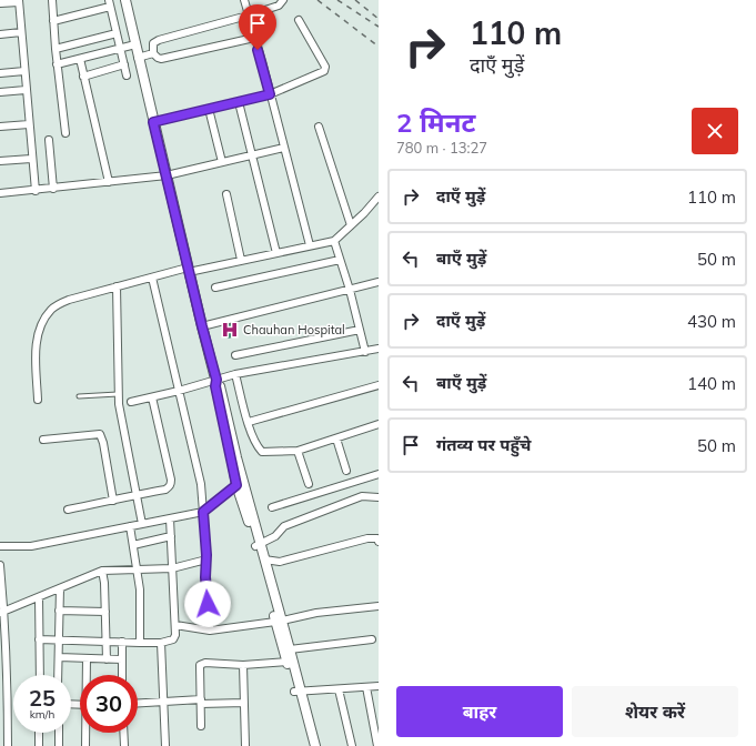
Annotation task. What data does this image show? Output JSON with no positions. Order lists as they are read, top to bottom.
{
  "places": {
    "hospital": ["Chauhan Hospital"]
  },
  "page": {
    "turn": ["110 m", "दाएँ मुड़ें"],
    "heading": ["2 मिनट", "780 m · 13:27"],
    "list": [
      {
        "name": "दाएँ मुड़ें",
        "value": "110 m"
      },
      {
        "name": "बाएँ मुड़ें",
        "value": "50 m"
      },
      {
        "name": "दाएँ मुड़ें",
        "value": "430 m"
      },
      {
        "name": "बाएँ मुड़ें",
        "value": "140 m"
      },
      {
        "name": "गंतव्य पर पहुँचे",
        "value": "50 m"
      }
    ],
    "speed": "25 km/h",
    "limit": "30",
    "buttons": ["बाहर", "शेयर करें"]
  }
}
